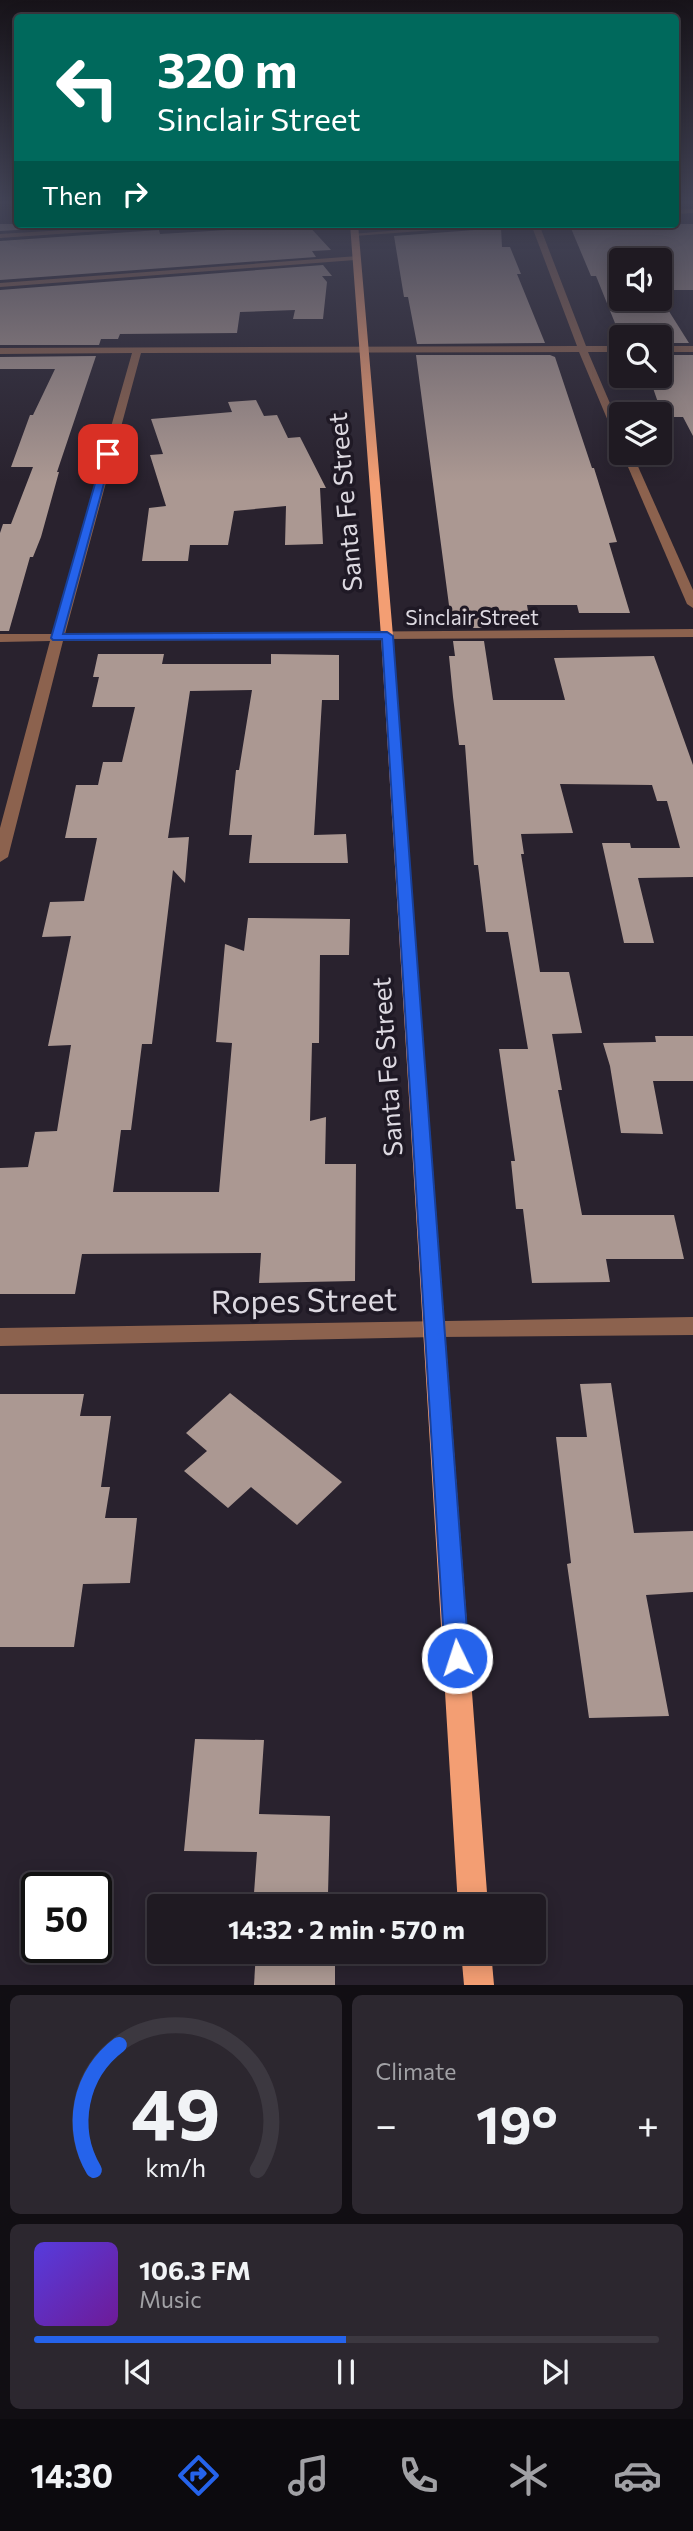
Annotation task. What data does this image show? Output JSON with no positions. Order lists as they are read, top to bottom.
{
  "streets": {
    "main road": ["Santa Fe Street"],
    "street": ["Sinclair Street", "Ropes Street"]
  },
  "crossings": [
    ["Santa Fe Street", "Sinclair Street"],
    ["Santa Fe Street", "Ropes Street"]
  ],
  "page": {
    "turn": ["320 m", "Sinclair Street"],
    "then": "Then",
    "limit": "50",
    "trip": "14:32 · 2 min · 570 m",
    "tile": "Climate",
    "heat": ["−", "19°", "+"],
    "song": ["106.3 FM", "Music"],
    "tabs": "14:30",
    "gauge": ["49", "km/h"]
  }
}
